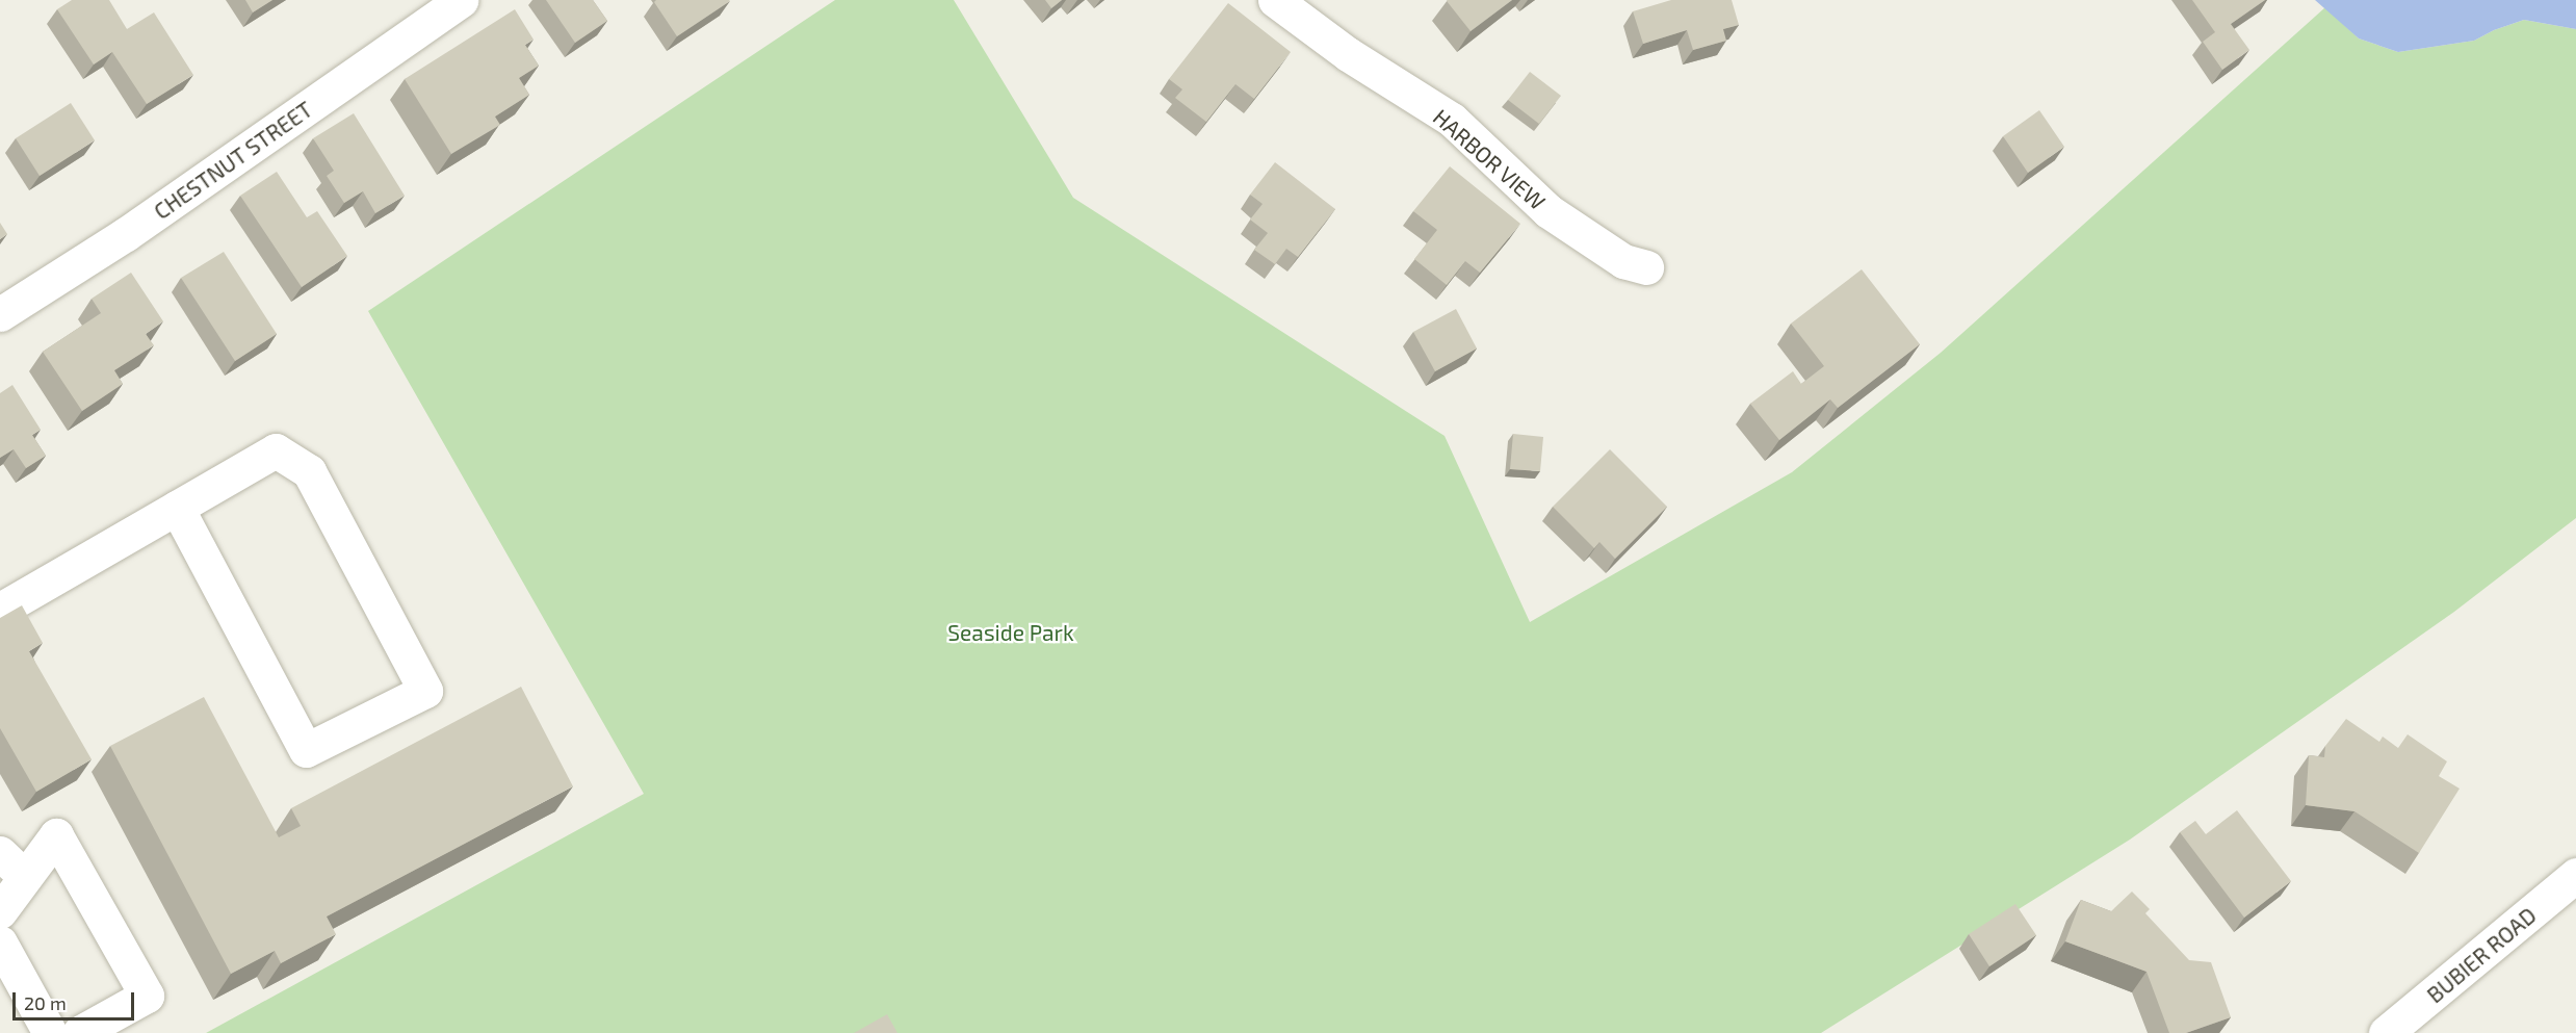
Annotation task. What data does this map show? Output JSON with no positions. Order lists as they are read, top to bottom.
{
  "streets": {
    "street": ["HARBOR VIEW", "CHESTNUT STREET", "BUBIER ROAD"]
  },
  "parks": ["Seaside Park"],
  "scale_bar": "20 m"
}
